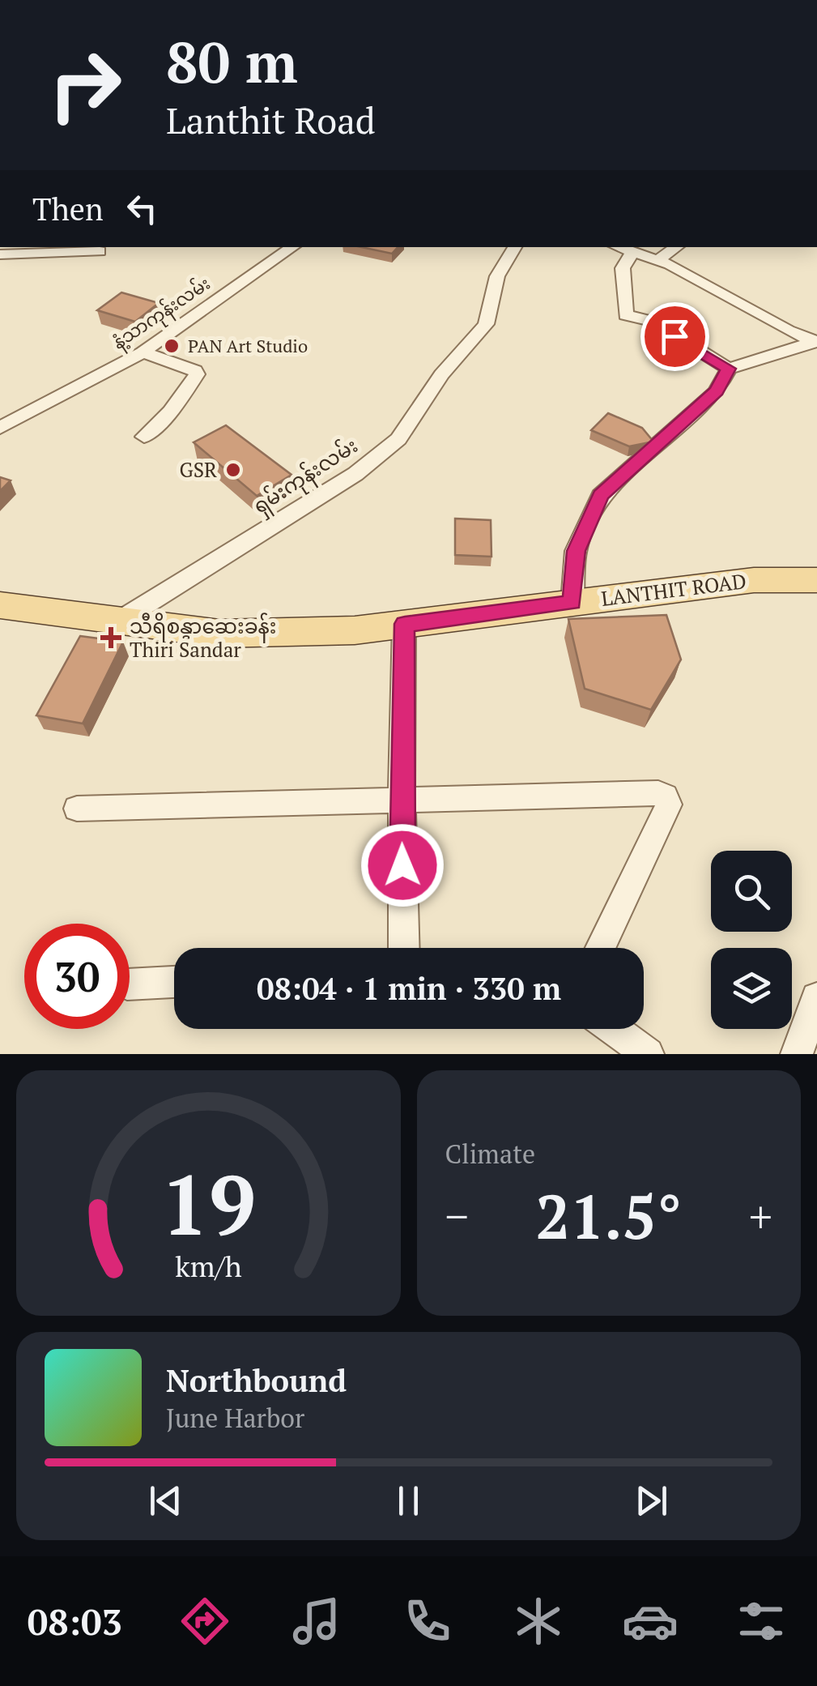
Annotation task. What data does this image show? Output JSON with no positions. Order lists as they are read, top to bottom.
{
  "streets": {
    "main road": ["LANTHIT ROAD"],
    "street": ["နံ့သာကုန်းလမ်း", "ရှမ်းကုန်းလမ်း"]
  },
  "crossings": [
    ["ရှမ်းကုန်းလမ်း", "LANTHIT ROAD"]
  ],
  "places": {
    "other": ["PAN Art Studio", "GSR"],
    "health": ["သီရိစန္ဒာဆေးခန်း Thiri Sandar"]
  },
  "page": {
    "turn": ["80 m", "Lanthit Road"],
    "then": "Then",
    "limit": "30",
    "trip": "08:04 · 1 min · 330 m",
    "tile": "Climate",
    "heat": ["−", "21.5°", "+"],
    "song": ["Northbound", "June Harbor"],
    "tabs": "08:03",
    "gauge": ["19", "km/h"]
  }
}
